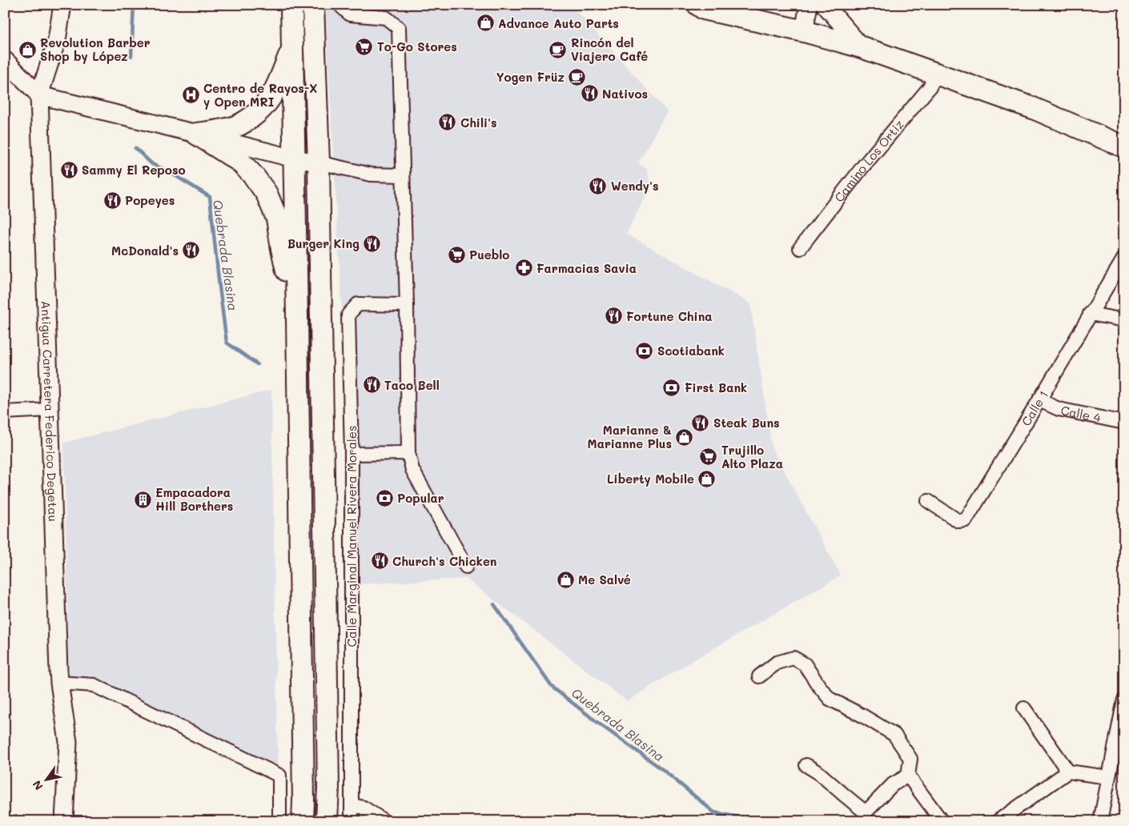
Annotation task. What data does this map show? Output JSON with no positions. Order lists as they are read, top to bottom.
{
  "streets": {
    "street": [
      "Camino Los Ortiz",
      "Calle 1",
      "Antigua Carretera Federico Degetau",
      "Calle 4",
      "Calle Marginal Manuel Rivera Morales"
    ]
  },
  "crossings": [
    ["Calle 1", "Calle 4"]
  ],
  "water": ["Quebrada Blasina"],
  "places": {
    "shop": [
      "Advance Auto Parts",
      "Revolution Barber Shop by López",
      "Marianne & Marianne Plus",
      "Liberty Mobile",
      "Me Salvé"
    ],
    "supermarket": ["To-Go Stores", "Pueblo", "Trujillo Alto Plaza"],
    "cafe": ["Rincón del Viajero Café", "Yogen Früz"],
    "restaurant": [
      "Nativos",
      "Chili's",
      "Sammy El Reposo",
      "Wendy's",
      "Popeyes",
      "Burger King",
      "McDonald's",
      "Fortune China",
      "Taco Bell",
      "Steak Buns",
      "Church's Chicken"
    ],
    "hospital": ["Centro de Rayos-X y Open MRI"],
    "pharmacy": ["Farmacias Savia"],
    "bank": ["Scotiabank", "First Bank", "Popular"],
    "building": ["Empacadora Hill Borthers"]
  },
  "north": "bottom left"
}
